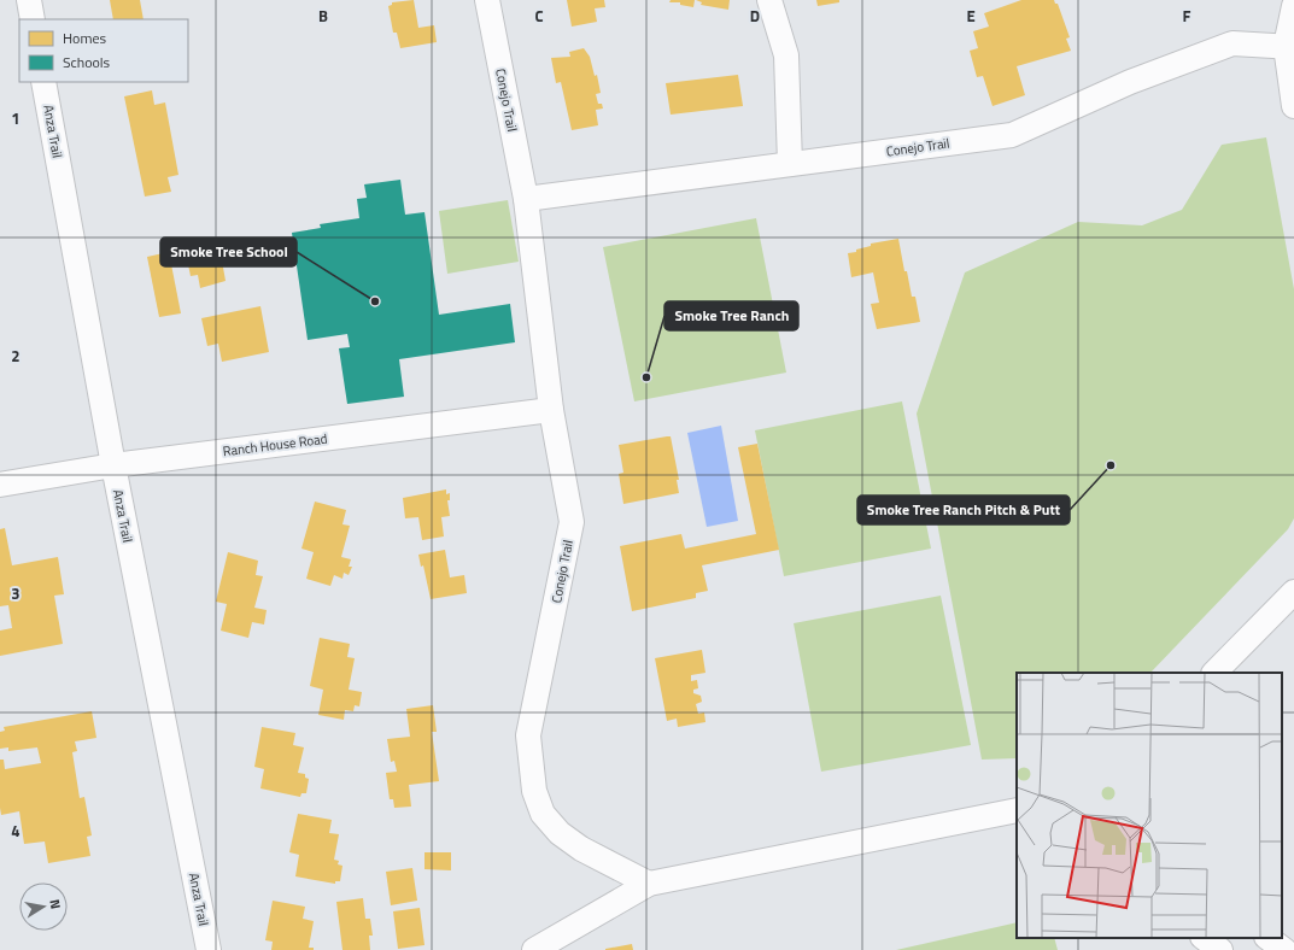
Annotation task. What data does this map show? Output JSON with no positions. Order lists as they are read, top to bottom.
{
  "streets": {
    "street": ["Conejo Trail", "Anza Trail", "Ranch House Road"]
  },
  "crossings": [
    ["Conejo Trail", "Ranch House Road"],
    ["Anza Trail", "Ranch House Road"]
  ],
  "places": ["Smoke Tree School", "Smoke Tree Ranch", "Smoke Tree Ranch Pitch & Putt"],
  "legend": ["Homes", "Schools"],
  "north": "right",
  "grid": {
    "columns": [
      "B",
      "C",
      "D",
      "E",
      "F"
    ],
    "rows": [
      "1",
      "2",
      "3",
      "4"
    ]
  }
}
